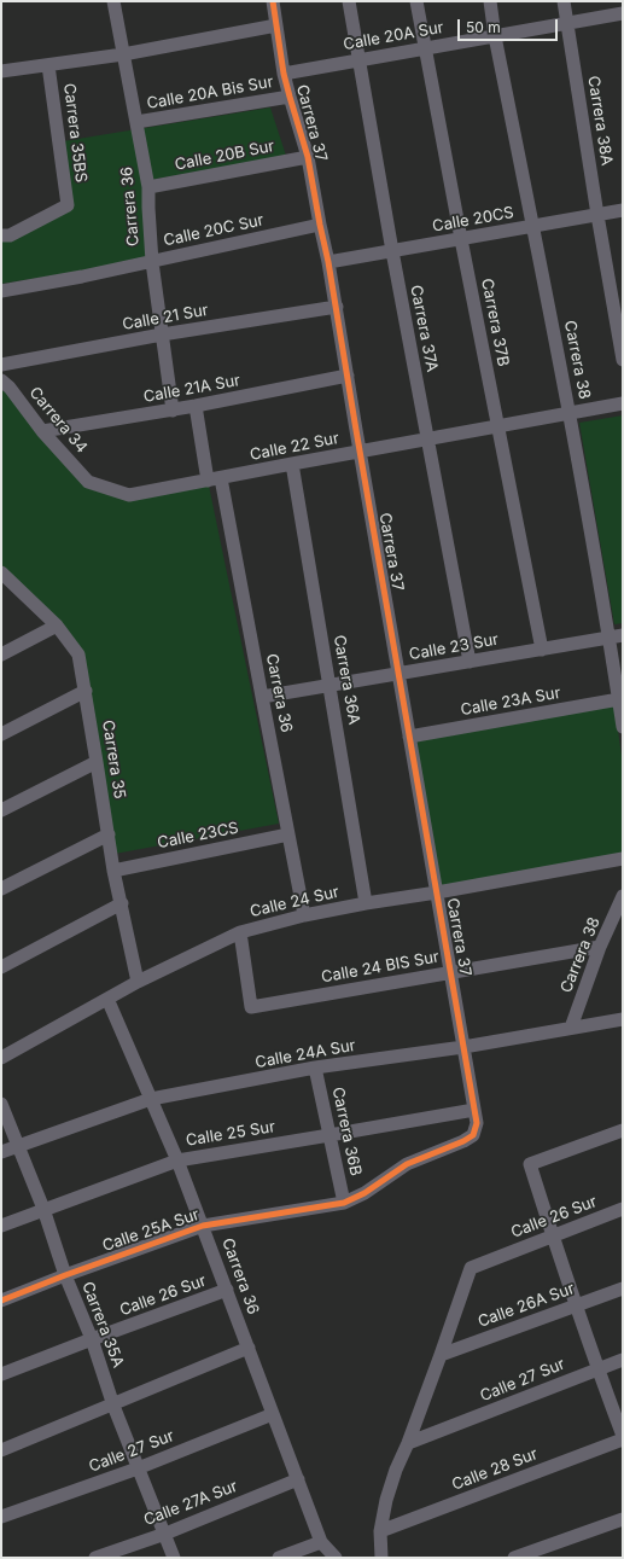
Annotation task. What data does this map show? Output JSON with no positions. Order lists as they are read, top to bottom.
{
  "streets": {
    "street": [
      "Calle 20A Sur",
      "Calle 20A Bis Sur",
      "Carrera 38A",
      "Carrera 37",
      "Carrera 35BS",
      "Calle 20B Sur",
      "Carrera 36",
      "Calle 20CS",
      "Calle 20C Sur",
      "Calle 21 Sur",
      "Carrera 37B",
      "Carrera 37A",
      "Carrera 38",
      "Calle 21A Sur",
      "Carrera 34",
      "Calle 22 Sur",
      "Calle 23 Sur",
      "Carrera 36A",
      "Calle 23A Sur",
      "Carrera 35",
      "Calle 23CS",
      "Calle 24 Sur",
      "Calle 24 BIS Sur",
      "Calle 24A Sur",
      "Carrera 36B",
      "Calle 25 Sur",
      "Calle 26 Sur",
      "Calle 25A Sur",
      "Calle 26A Sur",
      "Carrera 35A",
      "Calle 27 Sur",
      "Calle 28 Sur",
      "Calle 27A Sur"
    ]
  },
  "crossings": [
    ["Calle 20A Sur", "Carrera 38A"],
    ["Calle 20A Sur", "Carrera 37"],
    ["Calle 20A Sur", "Carrera 37B"],
    ["Calle 20A Sur", "Carrera 37A"],
    ["Calle 20A Sur", "Carrera 38"],
    ["Calle 20A Bis Sur", "Carrera 37"],
    ["Calle 20A Bis Sur", "Carrera 36"],
    ["Carrera 38A", "Calle 20CS"],
    ["Carrera 37", "Calle 20B Sur"],
    ["Carrera 37", "Calle 20CS"],
    ["Carrera 37", "Calle 20C Sur"],
    ["Carrera 37", "Calle 21 Sur"],
    ["Carrera 37", "Calle 21A Sur"],
    ["Carrera 37", "Calle 22 Sur"],
    ["Carrera 37", "Calle 23 Sur"],
    ["Carrera 37", "Calle 23A Sur"],
    ["Carrera 37", "Calle 24 Sur"],
    ["Carrera 37", "Calle 24 BIS Sur"],
    ["Carrera 37", "Calle 24A Sur"],
    ["Carrera 37", "Calle 25 Sur"],
    ["Carrera 37", "Calle 25A Sur"],
    ["Calle 20B Sur", "Carrera 36"],
    ["Carrera 36", "Calle 20C Sur"],
    ["Carrera 36", "Calle 21 Sur"],
    ["Carrera 36", "Calle 21A Sur"],
    ["Carrera 36", "Calle 22 Sur"],
    ["Carrera 36", "Calle 23 Sur"],
    ["Carrera 36", "Calle 23CS"],
    ["Carrera 36", "Calle 24 Sur"],
    ["Carrera 36", "Calle 24A Sur"],
    ["Carrera 36", "Calle 25 Sur"],
    ["Carrera 36", "Calle 26 Sur"],
    ["Carrera 36", "Calle 25A Sur"],
    ["Carrera 36", "Calle 27 Sur"],
    ["Carrera 36", "Calle 27A Sur"],
    ["Calle 20CS", "Carrera 37B"],
    ["Calle 20CS", "Carrera 37A"],
    ["Calle 20CS", "Carrera 38"],
    ["Carrera 37B", "Calle 22 Sur"],
    ["Carrera 37B", "Calle 23 Sur"],
    ["Carrera 37A", "Calle 22 Sur"],
    ["Carrera 37A", "Calle 23 Sur"],
    ["Carrera 38", "Calle 22 Sur"],
    ["Carrera 38", "Calle 23 Sur"],
    ["Carrera 38", "Calle 23A Sur"],
    ["Carrera 38", "Calle 24 BIS Sur"],
    ["Carrera 38", "Calle 24A Sur"],
    ["Calle 21A Sur", "Carrera 34"],
    ["Carrera 34", "Calle 22 Sur"],
    ["Calle 22 Sur", "Carrera 36A"],
    ["Calle 23 Sur", "Carrera 36A"],
    ["Carrera 36A", "Calle 24 Sur"],
    ["Carrera 35", "Calle 23CS"],
    ["Carrera 35", "Calle 24 Sur"],
    ["Calle 24 Sur", "Calle 24 BIS Sur"],
    ["Calle 24A Sur", "Carrera 36B"],
    ["Calle 24A Sur", "Carrera 35A"],
    ["Carrera 36B", "Calle 25 Sur"],
    ["Carrera 36B", "Calle 25A Sur"],
    ["Calle 25 Sur", "Calle 25A Sur"],
    ["Calle 25 Sur", "Carrera 35A"],
    ["Calle 26 Sur", "Calle 26A Sur"],
    ["Calle 26 Sur", "Carrera 35A"],
    ["Calle 25A Sur", "Carrera 35A"],
    ["Carrera 35A", "Calle 27 Sur"],
    ["Carrera 35A", "Calle 27A Sur"]
  ],
  "scale_bar": "50 m"
}
